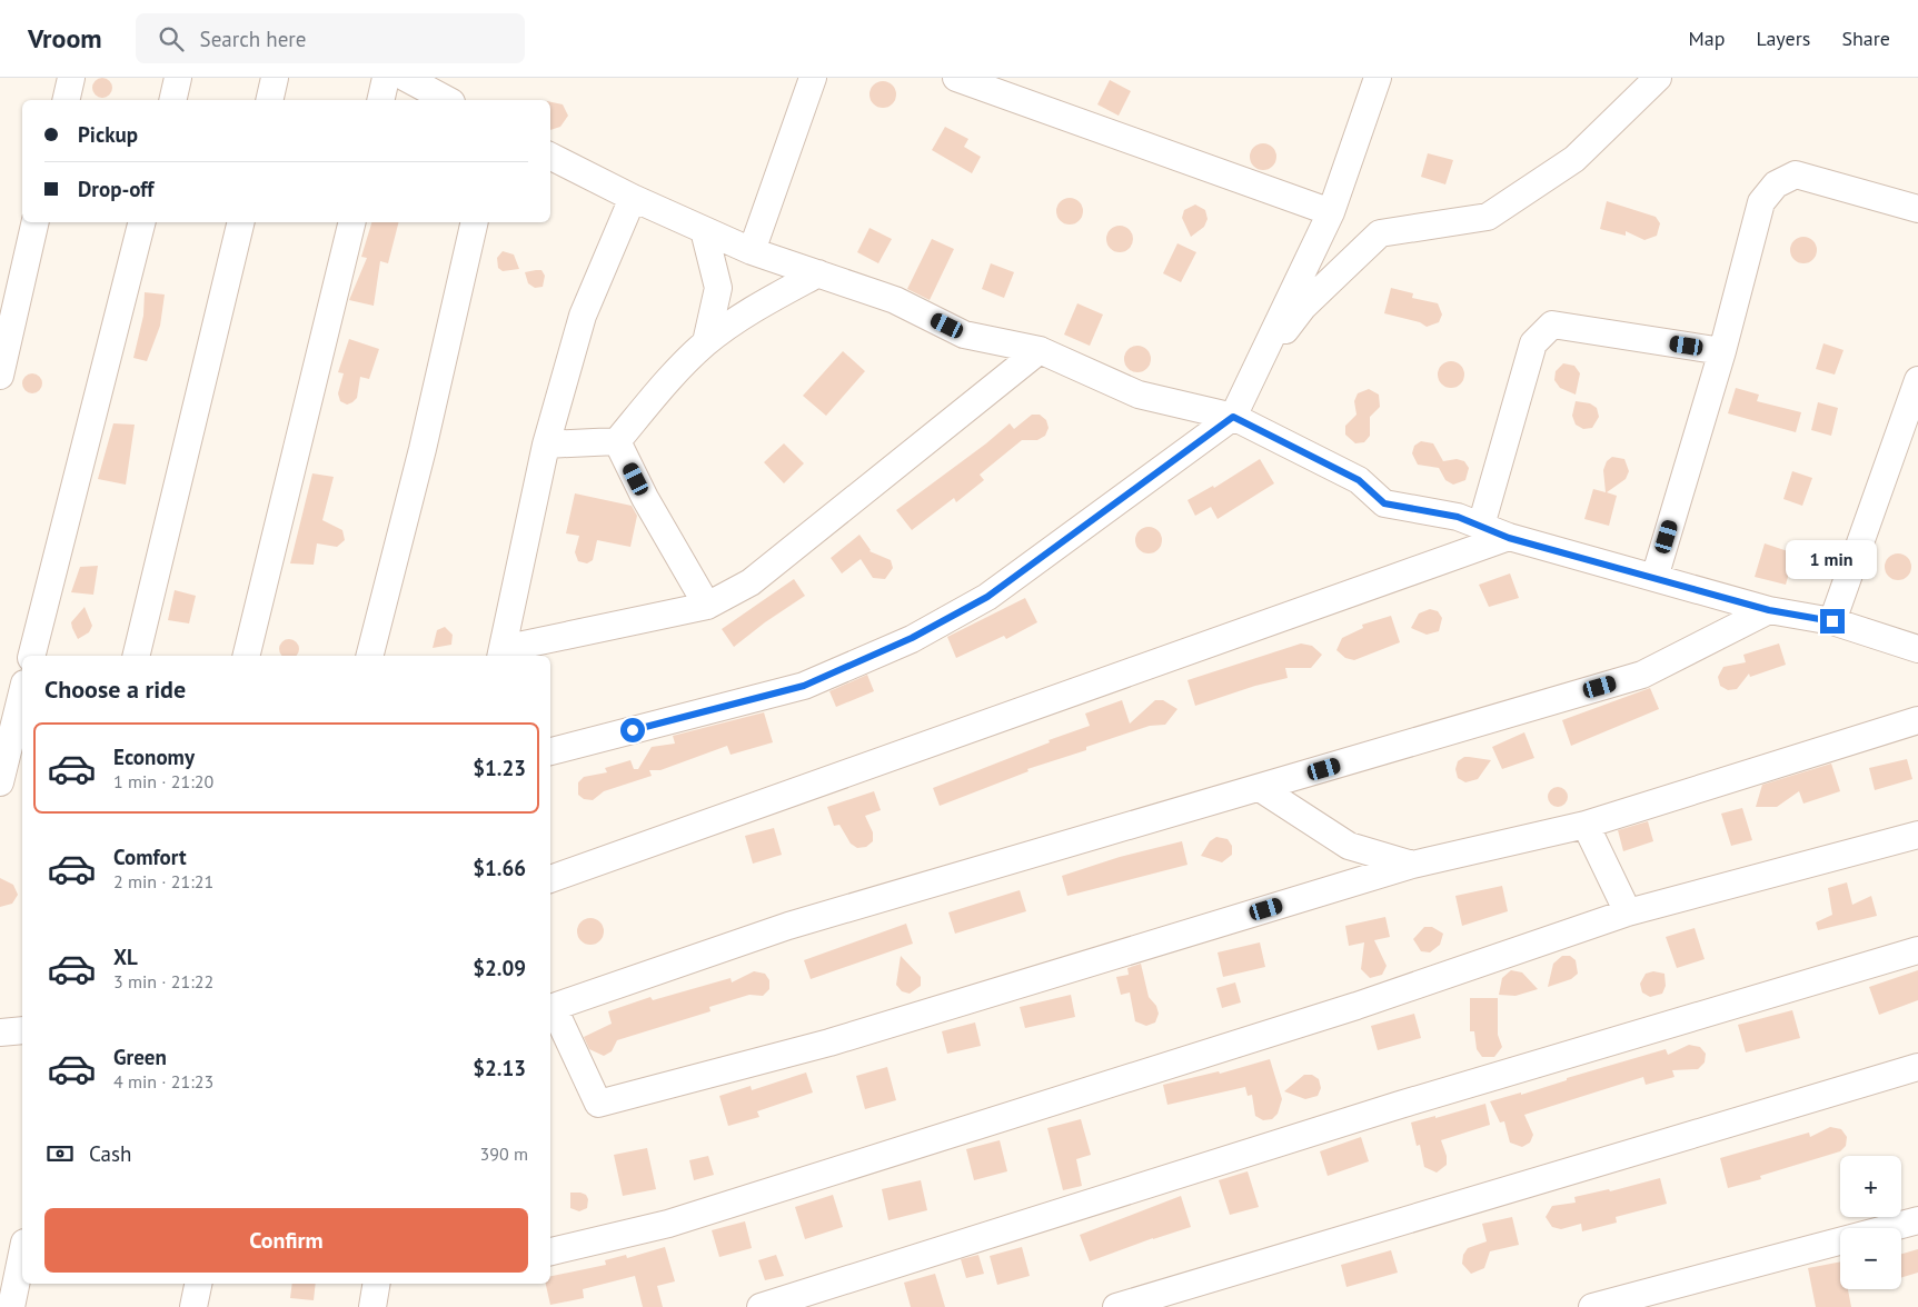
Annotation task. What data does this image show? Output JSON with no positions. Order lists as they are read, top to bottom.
{
  "page": {
    "header": "Vroom",
    "search": "Search here",
    "nav": ["Map", "Layers", "Share"],
    "banner": ["Pickup", "Drop-off"],
    "bubble": "1 min",
    "heading": "Choose a ride",
    "list": [
      {
        "name": "Economy",
        "note": "1 min · 21:20",
        "value": "$1.23"
      },
      {
        "name": "Comfort",
        "note": "2 min · 21:21",
        "value": "$1.66"
      },
      {
        "name": "XL",
        "note": "3 min · 21:22",
        "value": "$2.09"
      },
      {
        "name": "Green",
        "note": "4 min · 21:23",
        "value": "$2.13"
      }
    ],
    "pay": ["Cash", "390 m"],
    "map_buttons": ["+", "−"],
    "buttons": "Confirm"
  }
}
